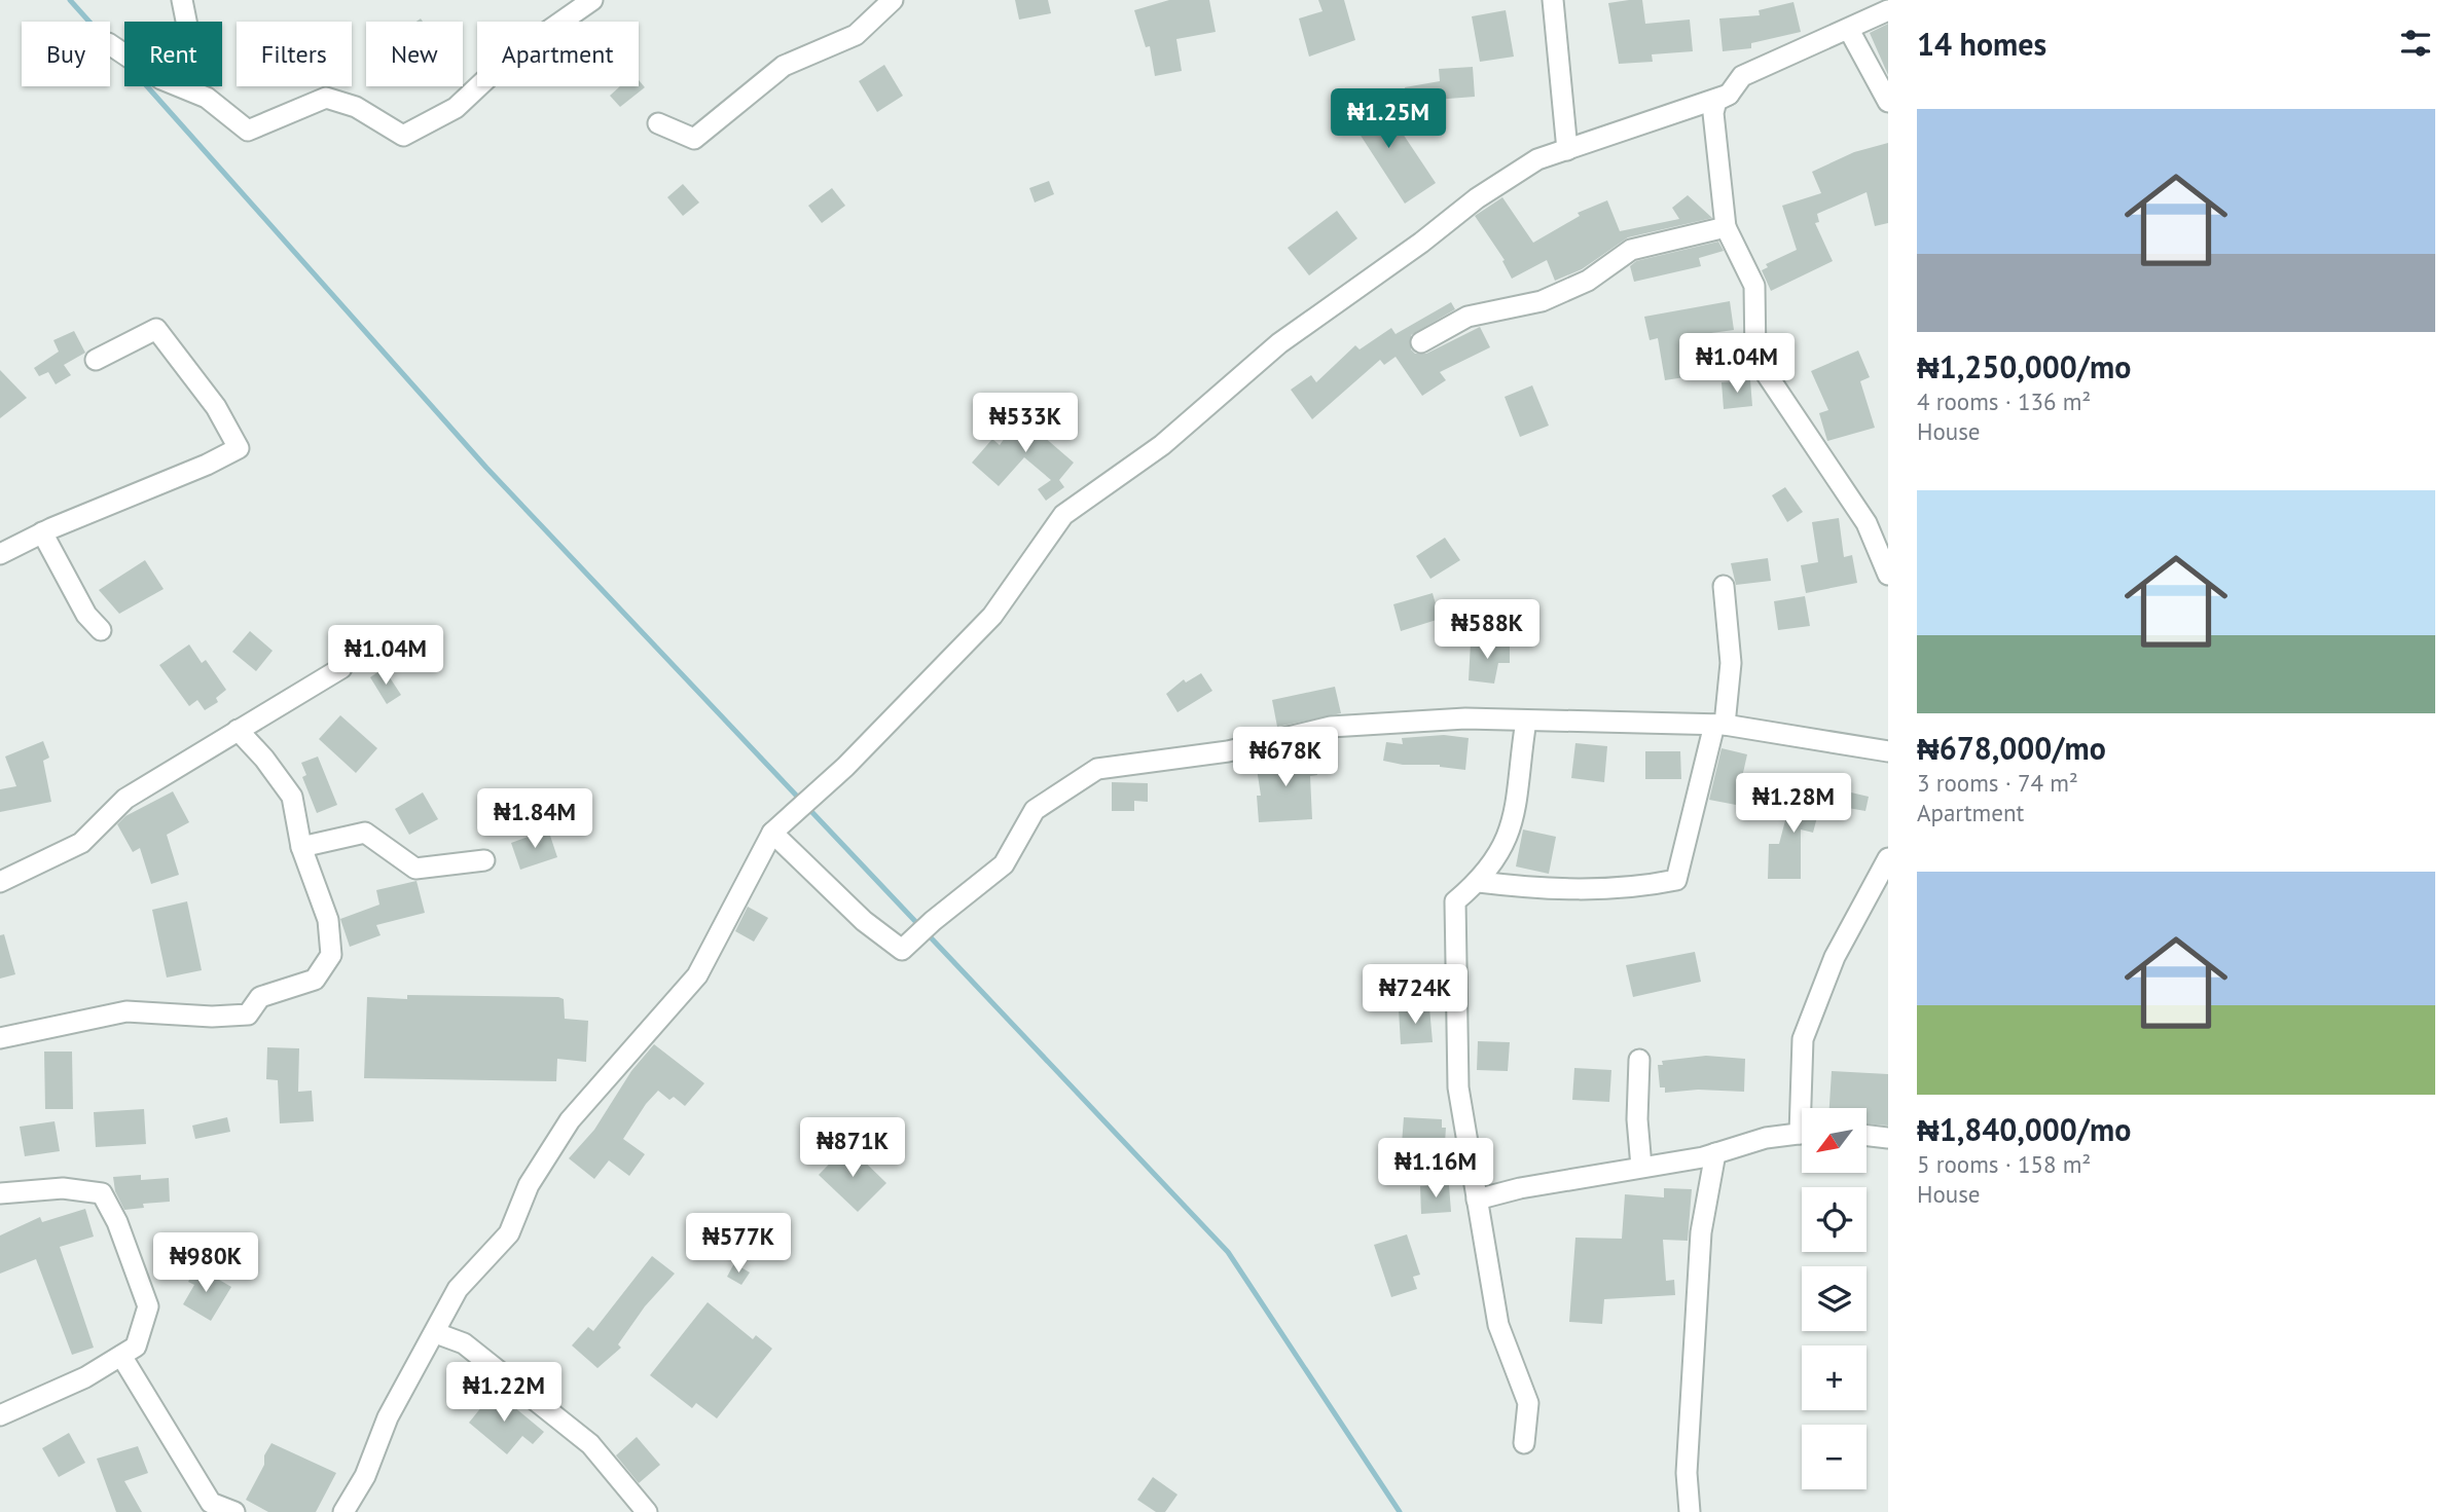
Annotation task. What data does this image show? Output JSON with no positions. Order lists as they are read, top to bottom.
{
  "north": "bottom left",
  "page": {
    "heading": "14 homes",
    "chip": [
      "Buy",
      "Rent",
      "Filters",
      "New",
      "Apartment"
    ],
    "list": [
      {
        "name": "₦1,250,000/mo",
        "note": "4 rooms · 136 m² · House"
      },
      {
        "name": "₦678,000/mo",
        "note": "3 rooms · 74 m² · Apartment"
      },
      {
        "name": "₦1,840,000/mo",
        "note": "5 rooms · 158 m² · House"
      }
    ],
    "price": [
      "₦1.25M",
      "₦1.04M",
      "₦533K",
      "₦588K",
      "₦1.04M",
      "₦678K",
      "₦1.28M",
      "₦1.84M",
      "₦724K",
      "₦871K",
      "₦1.16M",
      "₦577K",
      "₦980K",
      "₦1.22M"
    ],
    "map_buttons": ["+", "−"]
  }
}
